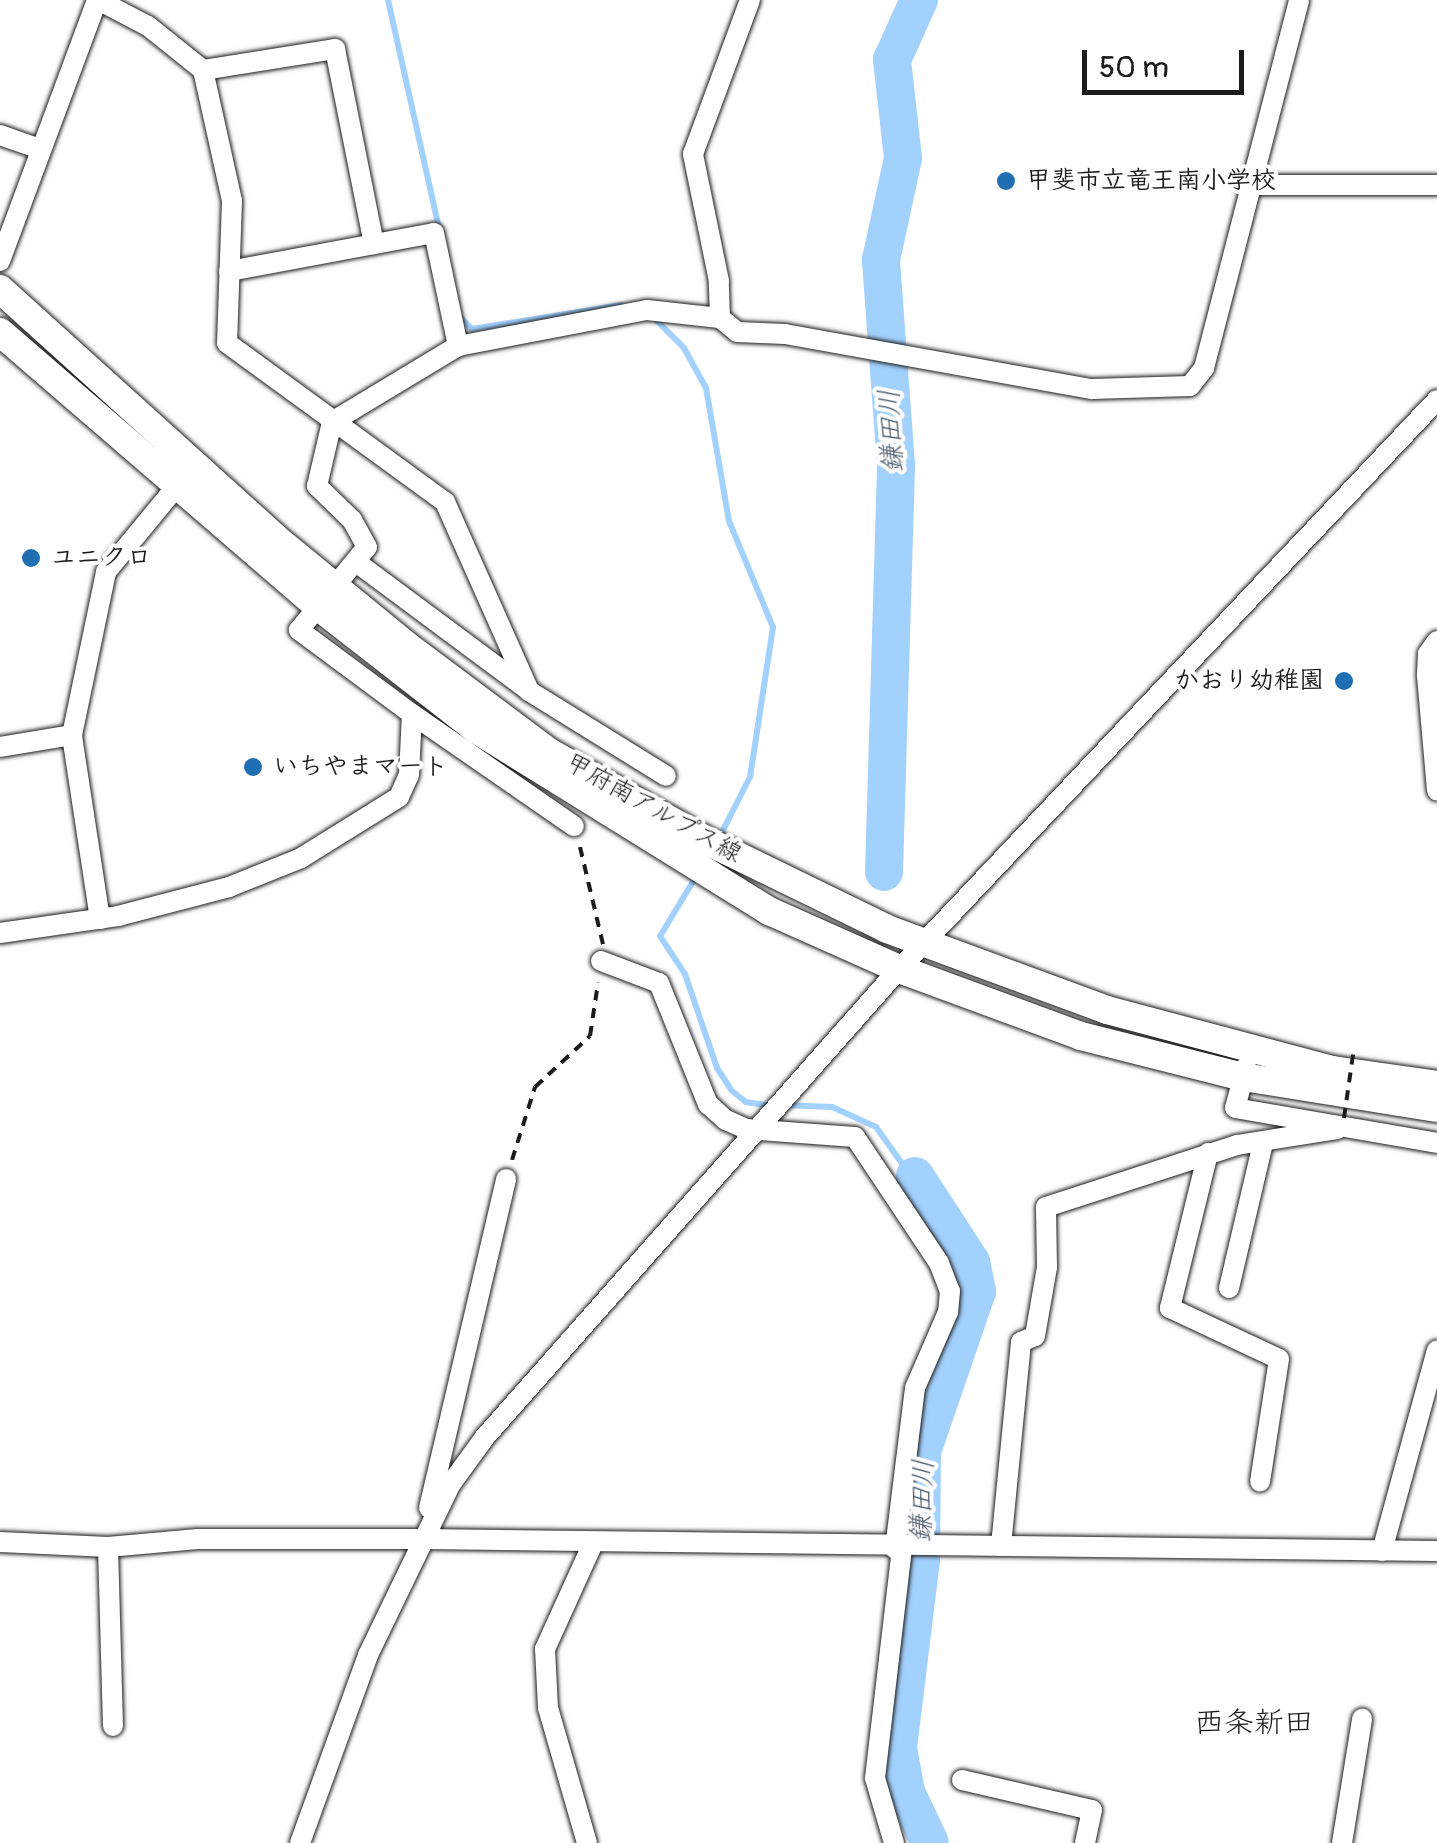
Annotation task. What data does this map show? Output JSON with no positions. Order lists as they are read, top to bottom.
{
  "streets": {
    "main road": ["甲府南アルプス線"]
  },
  "districts": ["西条新田"],
  "water": ["鎌田川"],
  "places": [
    "甲斐市立竜王南小学校",
    "ユニクロ",
    "かおり幼稚園",
    "いちやまマート"
  ],
  "scale_bar": "50 m"
}
